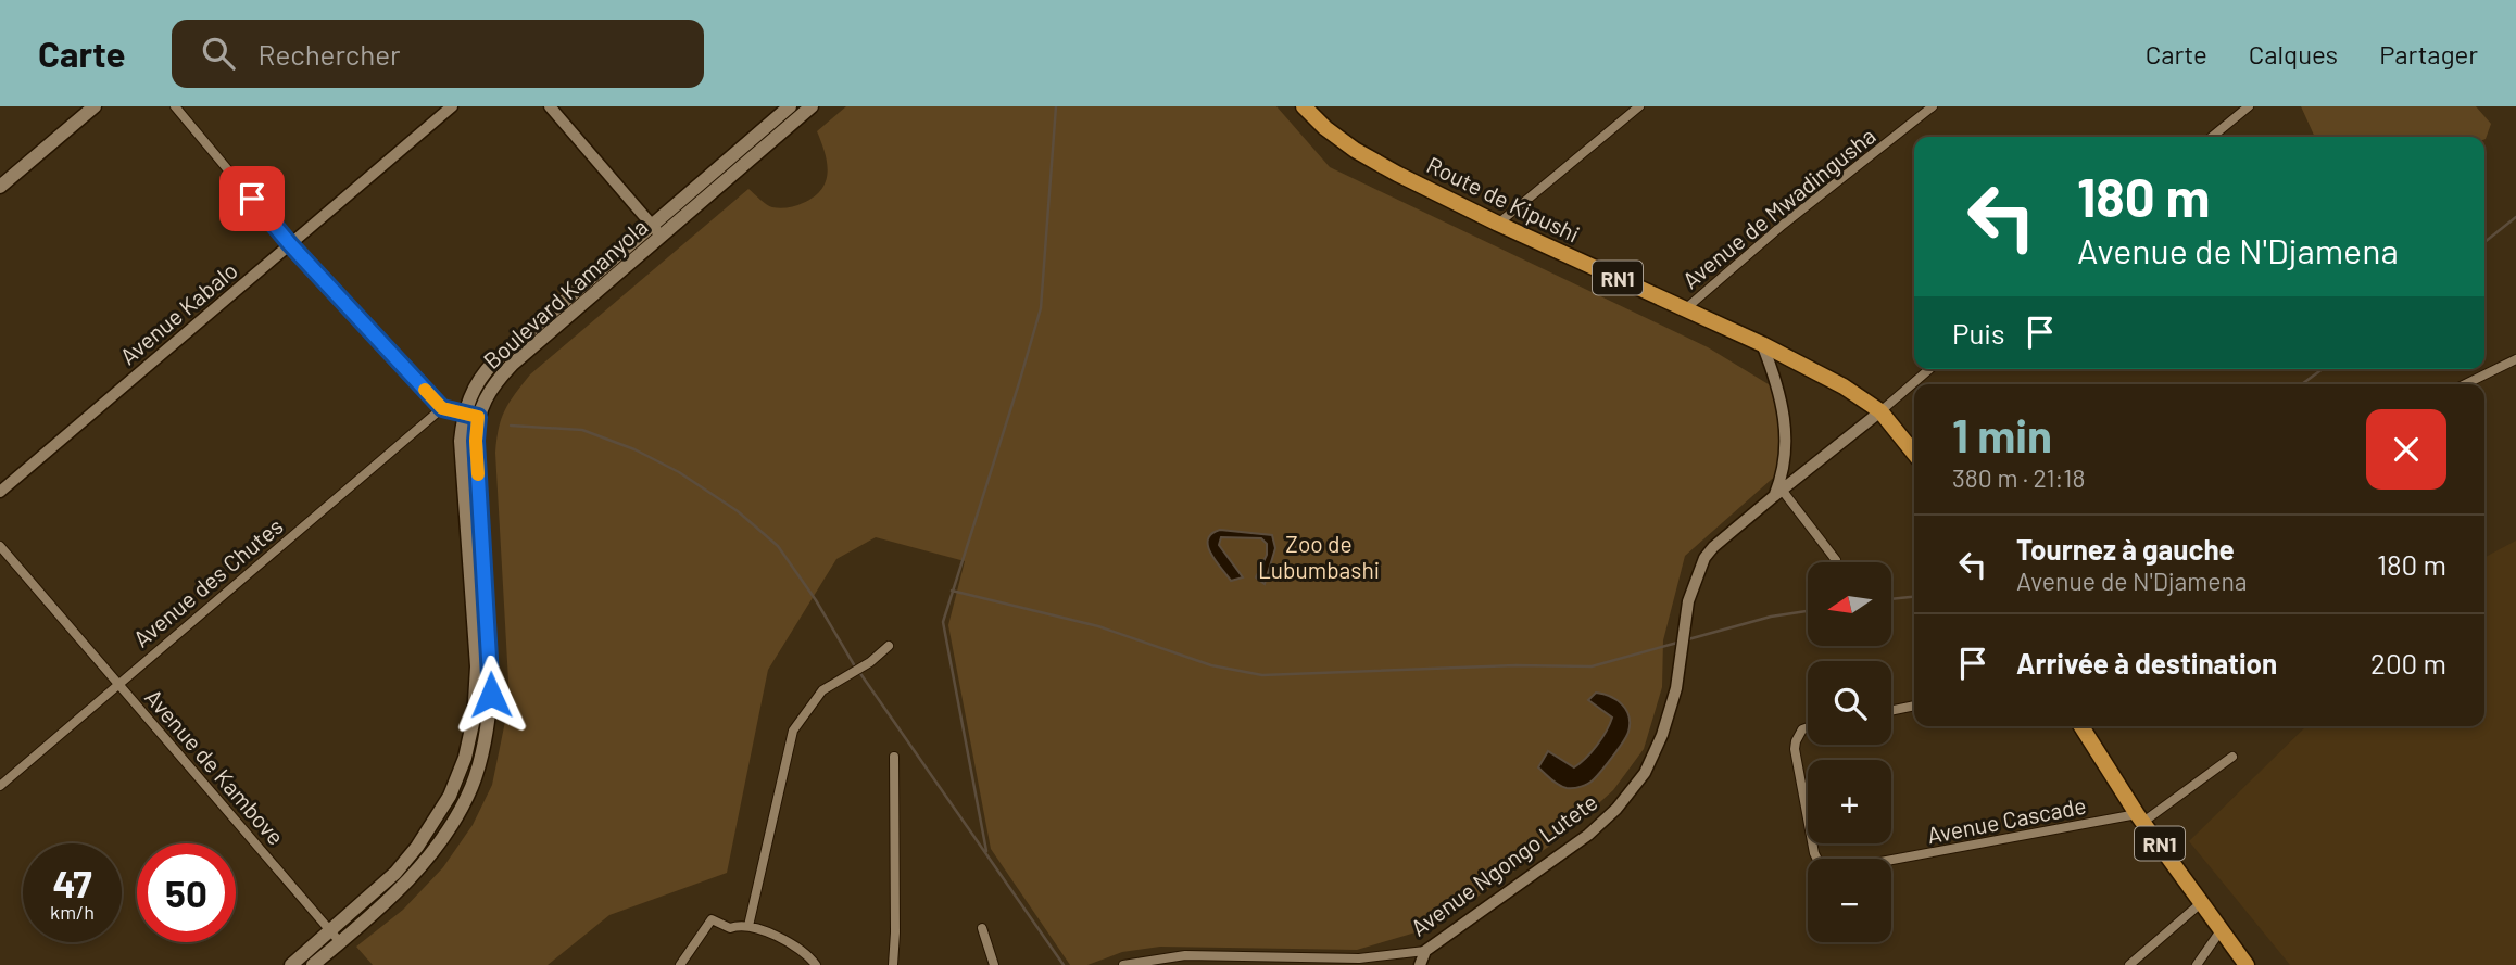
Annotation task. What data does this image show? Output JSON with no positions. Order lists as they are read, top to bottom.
{
  "streets": {
    "highway": ["Route de Kipushi", "RN1"],
    "main road": ["Boulevard Kamanyola"],
    "street": [
      "Avenue de Mwadingusha",
      "Avenue Kabalo",
      "Avenue des Chutes",
      "Avenue de Kambove",
      "Avenue Cascade",
      "Avenue Ngongo Lutete"
    ]
  },
  "crossings": [
    ["Route de Kipushi", "Avenue de Mwadingusha"],
    ["Route de Kipushi", "Avenue Ngongo Lutete"],
    ["RN1", "Avenue Cascade"],
    ["Boulevard Kamanyola", "Avenue de Kambove"],
    ["Avenue des Chutes", "Avenue de Kambove"]
  ],
  "parks": ["Zoo de Lubumbashi"],
  "north": "left",
  "page": {
    "header": "Carte",
    "search": "Rechercher",
    "nav": ["Carte", "Calques", "Partager"],
    "turn": ["180 m", "Avenue de N'Djamena"],
    "then": "Puis",
    "heading": ["1 min", "380 m · 21:18"],
    "list": [
      {
        "name": "Tournez à gauche",
        "note": "Avenue de N'Djamena",
        "value": "180 m"
      },
      {
        "name": "Arrivée à destination",
        "value": "200 m"
      }
    ],
    "map_buttons": ["+", "−"],
    "speed": "47 km/h",
    "limit": "50"
  }
}
